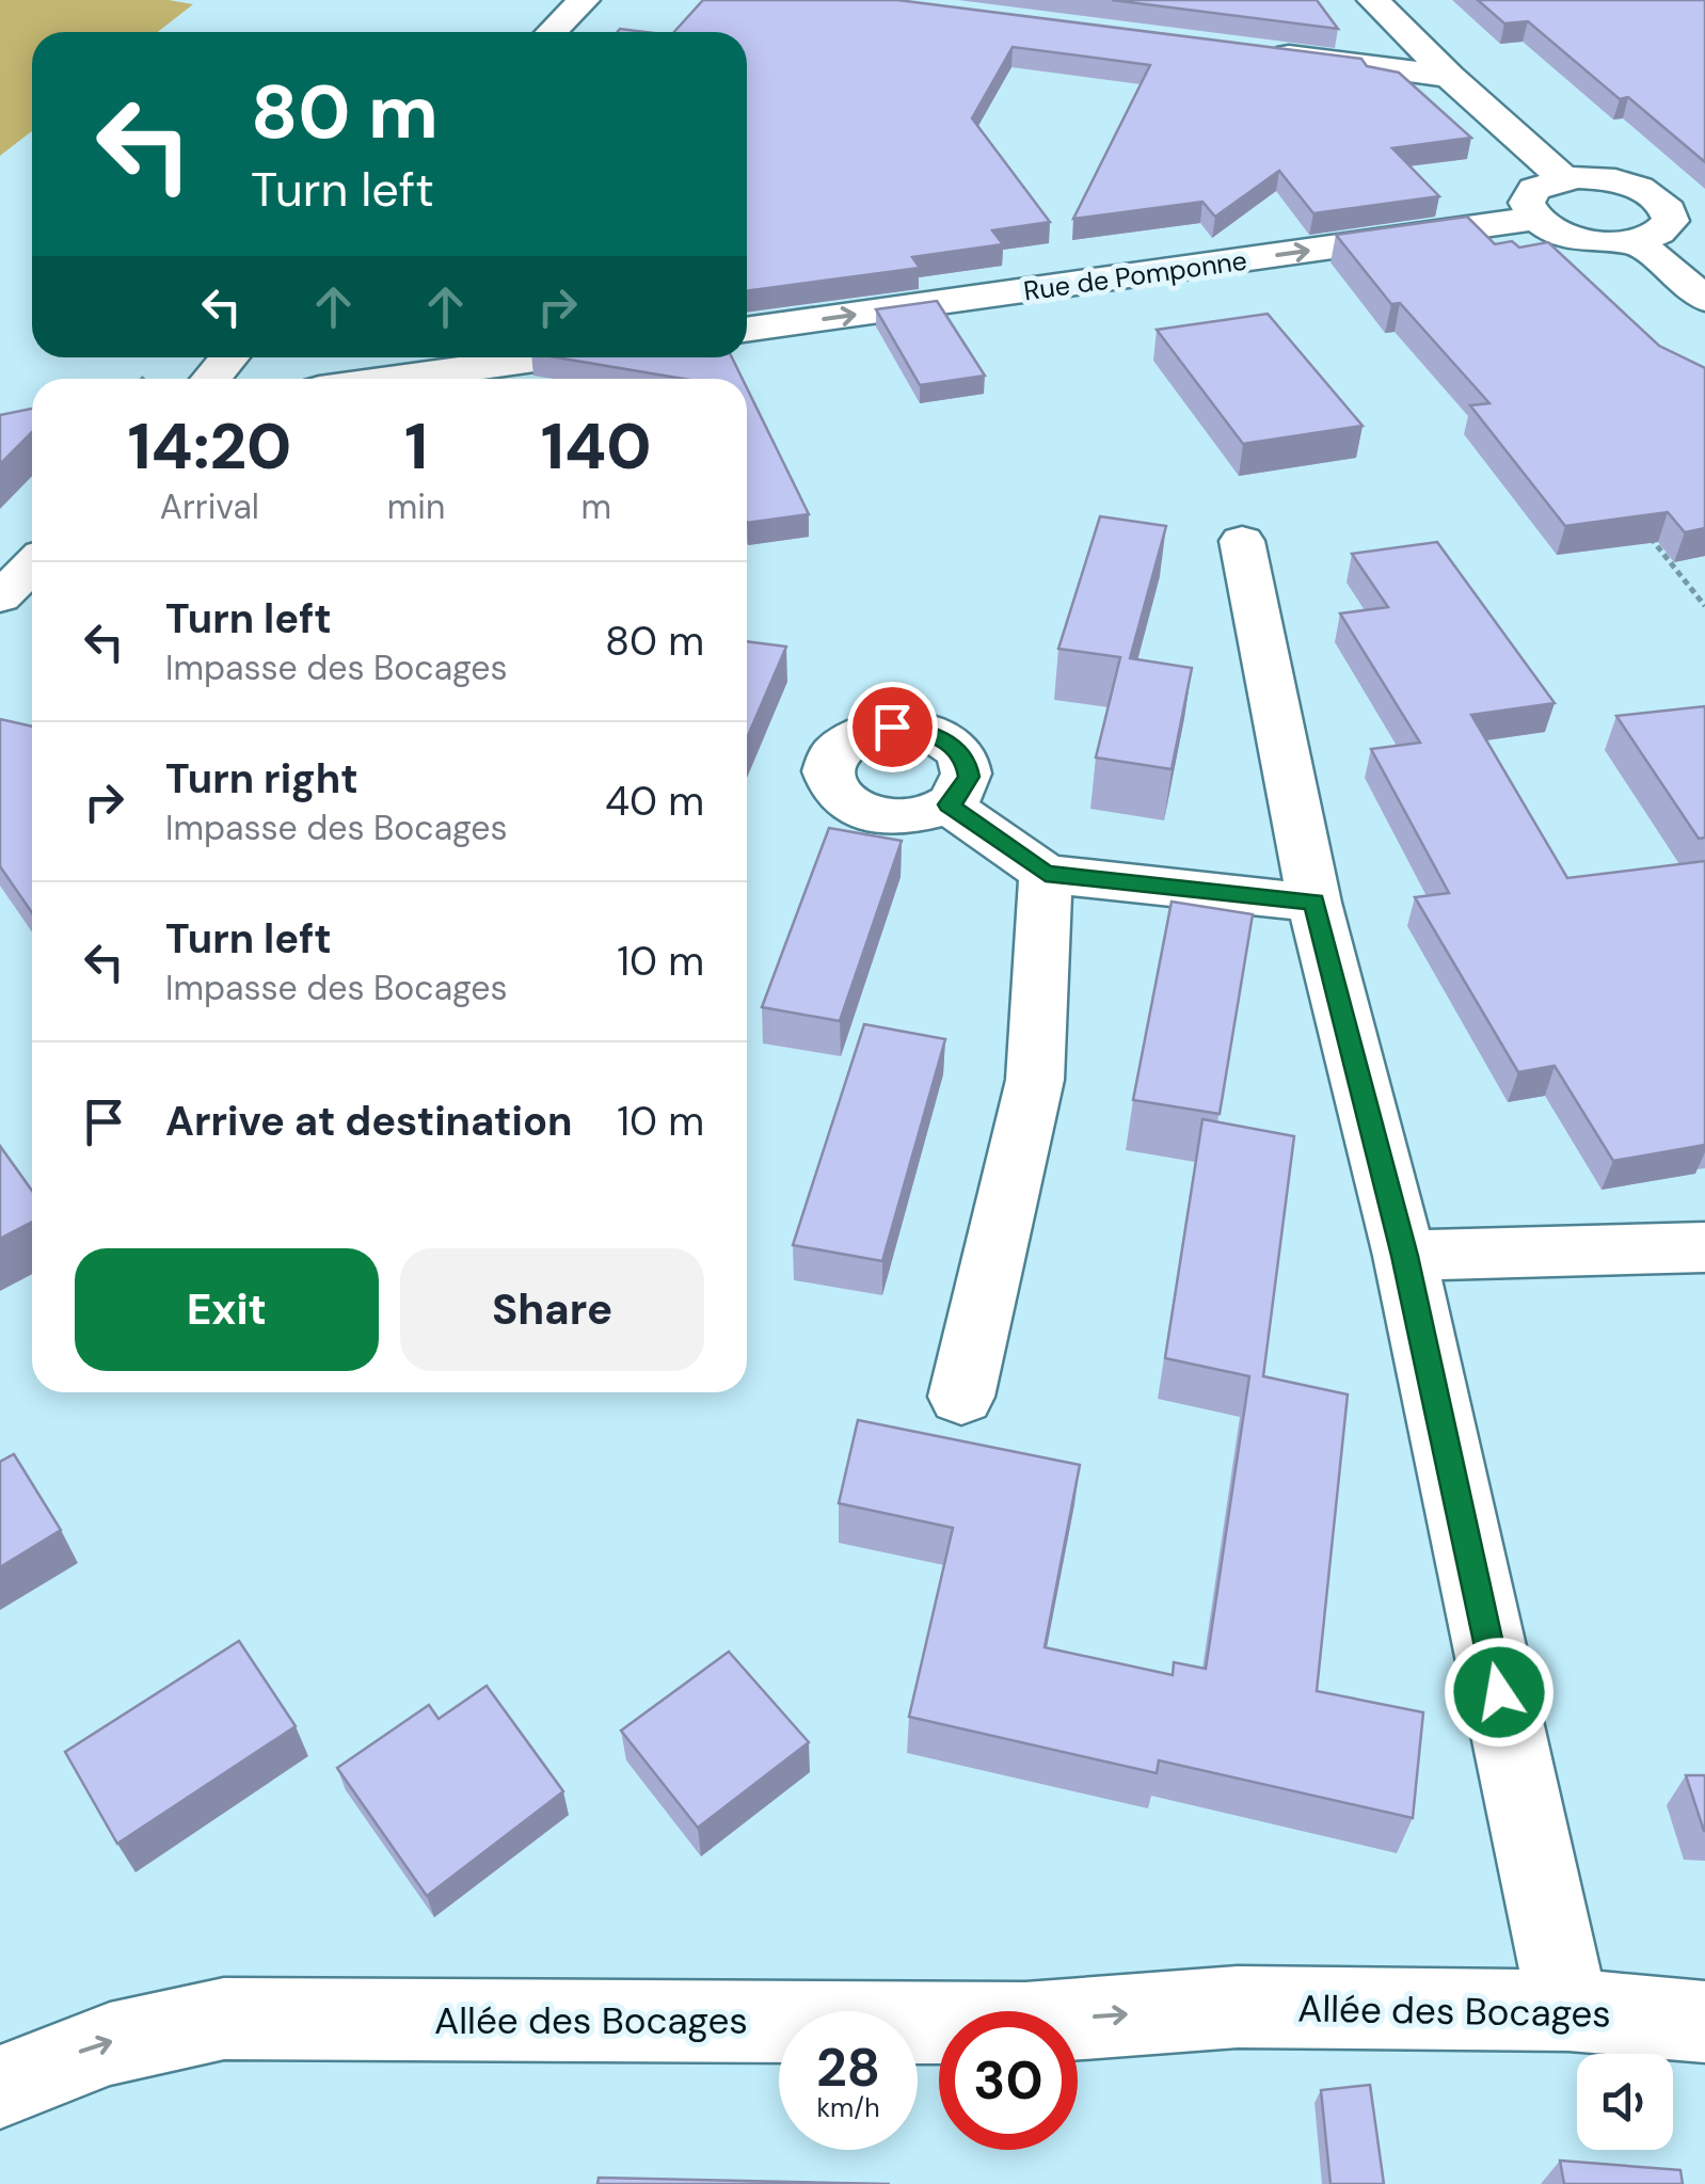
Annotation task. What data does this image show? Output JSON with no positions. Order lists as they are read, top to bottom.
{
  "streets": {
    "street": ["Rue de Pomponne", "Allée des Bocages"]
  },
  "one_way": ["Rue de Pomponne", "Allée des Bocages"],
  "page": {
    "turn": ["80 m", "Turn left"],
    "eta": [
      "14:20",
      "Arrival",
      "1",
      "min",
      "140",
      "m"
    ],
    "list": [
      {
        "name": "Turn left",
        "note": "Impasse des Bocages",
        "value": "80 m"
      },
      {
        "name": "Turn right",
        "note": "Impasse des Bocages",
        "value": "40 m"
      },
      {
        "name": "Turn left",
        "note": "Impasse des Bocages",
        "value": "10 m"
      },
      {
        "name": "Arrive at destination",
        "value": "10 m"
      }
    ],
    "buttons": ["Exit", "Share"],
    "speed": "28 km/h",
    "limit": "30"
  }
}
